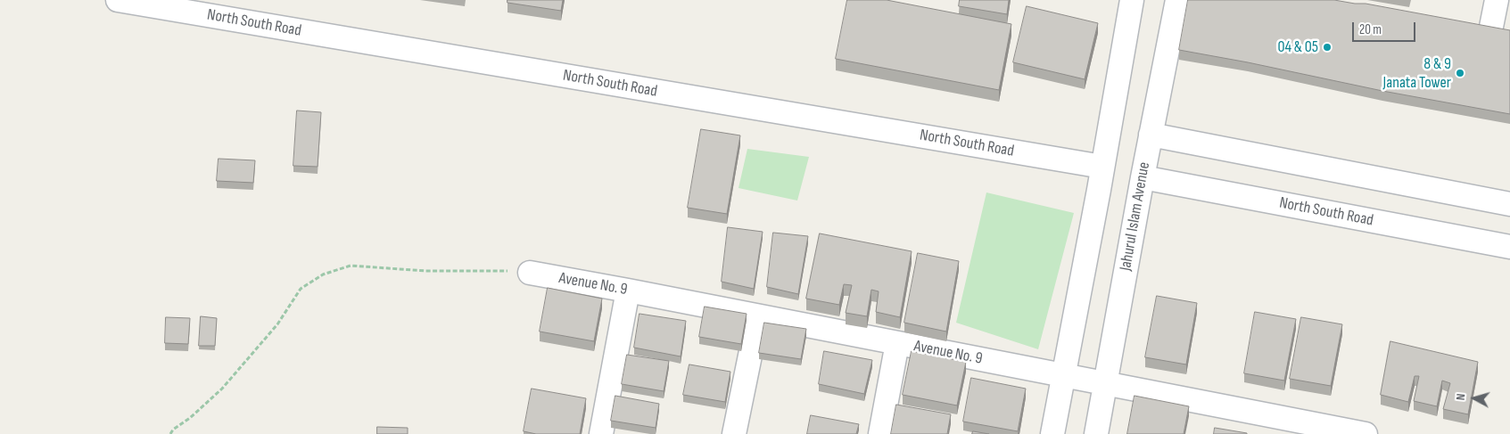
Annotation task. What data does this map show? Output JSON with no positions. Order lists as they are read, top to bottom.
{
  "streets": {
    "street": ["North South Road", "Jahurul Islam Avenue", "Avenue No. 9"]
  },
  "crossings": [
    ["North South Road", "Jahurul Islam Avenue"],
    ["Jahurul Islam Avenue", "Avenue No. 9"]
  ],
  "places": ["04 & 05", "8 & 9 Janata Tower"],
  "scale_bar": "20 m",
  "north": "left"
}
